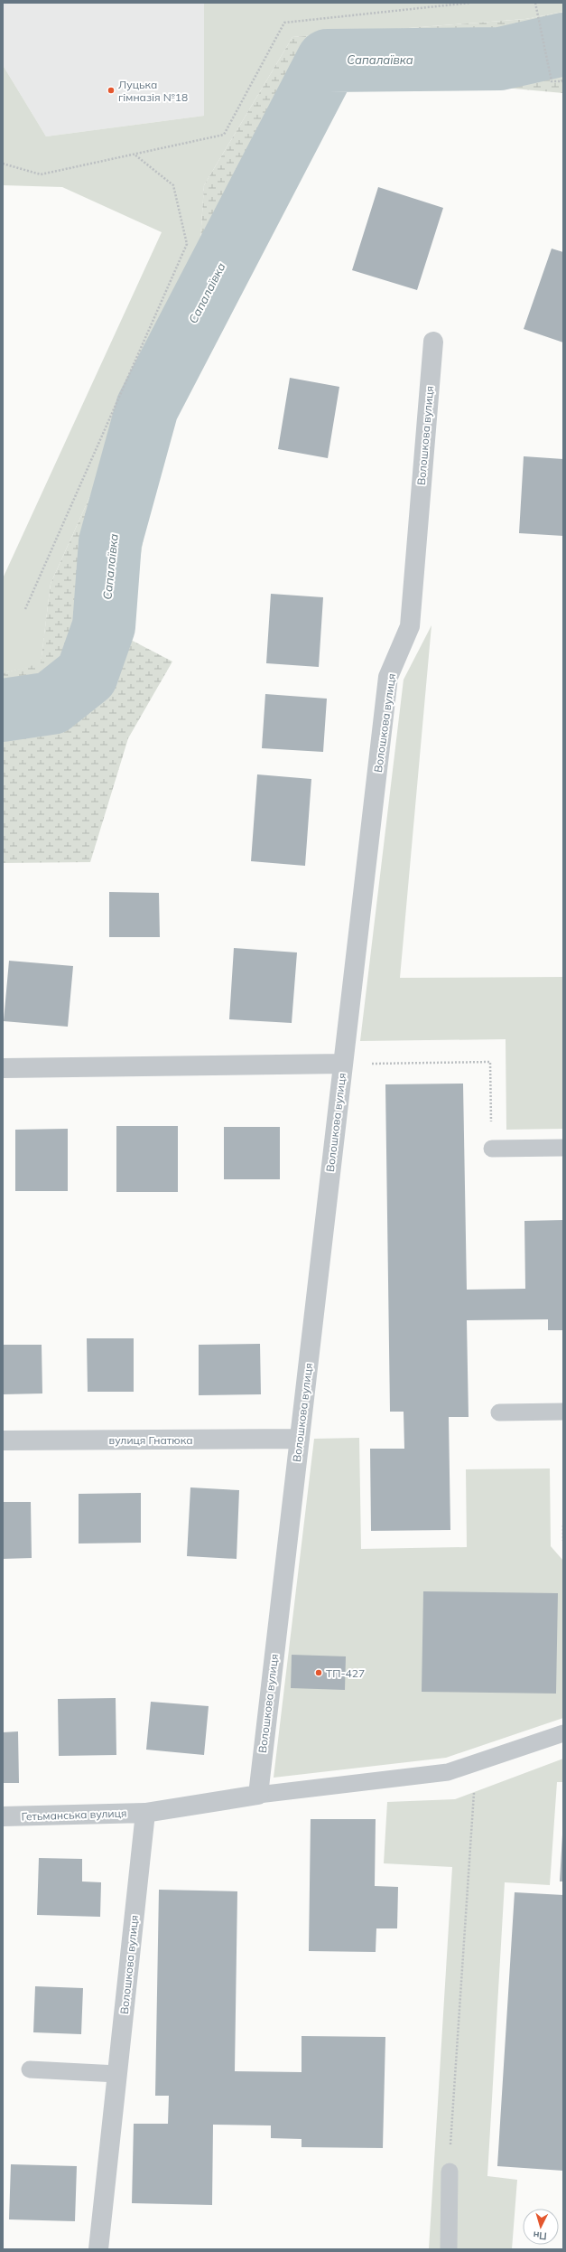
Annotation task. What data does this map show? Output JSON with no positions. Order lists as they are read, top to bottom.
{
  "streets": {
    "street": ["Волошкова вулиця", "вулиця Гнатюка", "Гетьманська вулиця"]
  },
  "crossings": [
    ["Волошкова вулиця", "вулиця Гнатюка"],
    ["Волошкова вулиця", "Гетьманська вулиця"]
  ],
  "water": ["Сапалаївка"],
  "places": ["Луцька гімназія №18", "ТП-427"],
  "north": "bottom"
}
